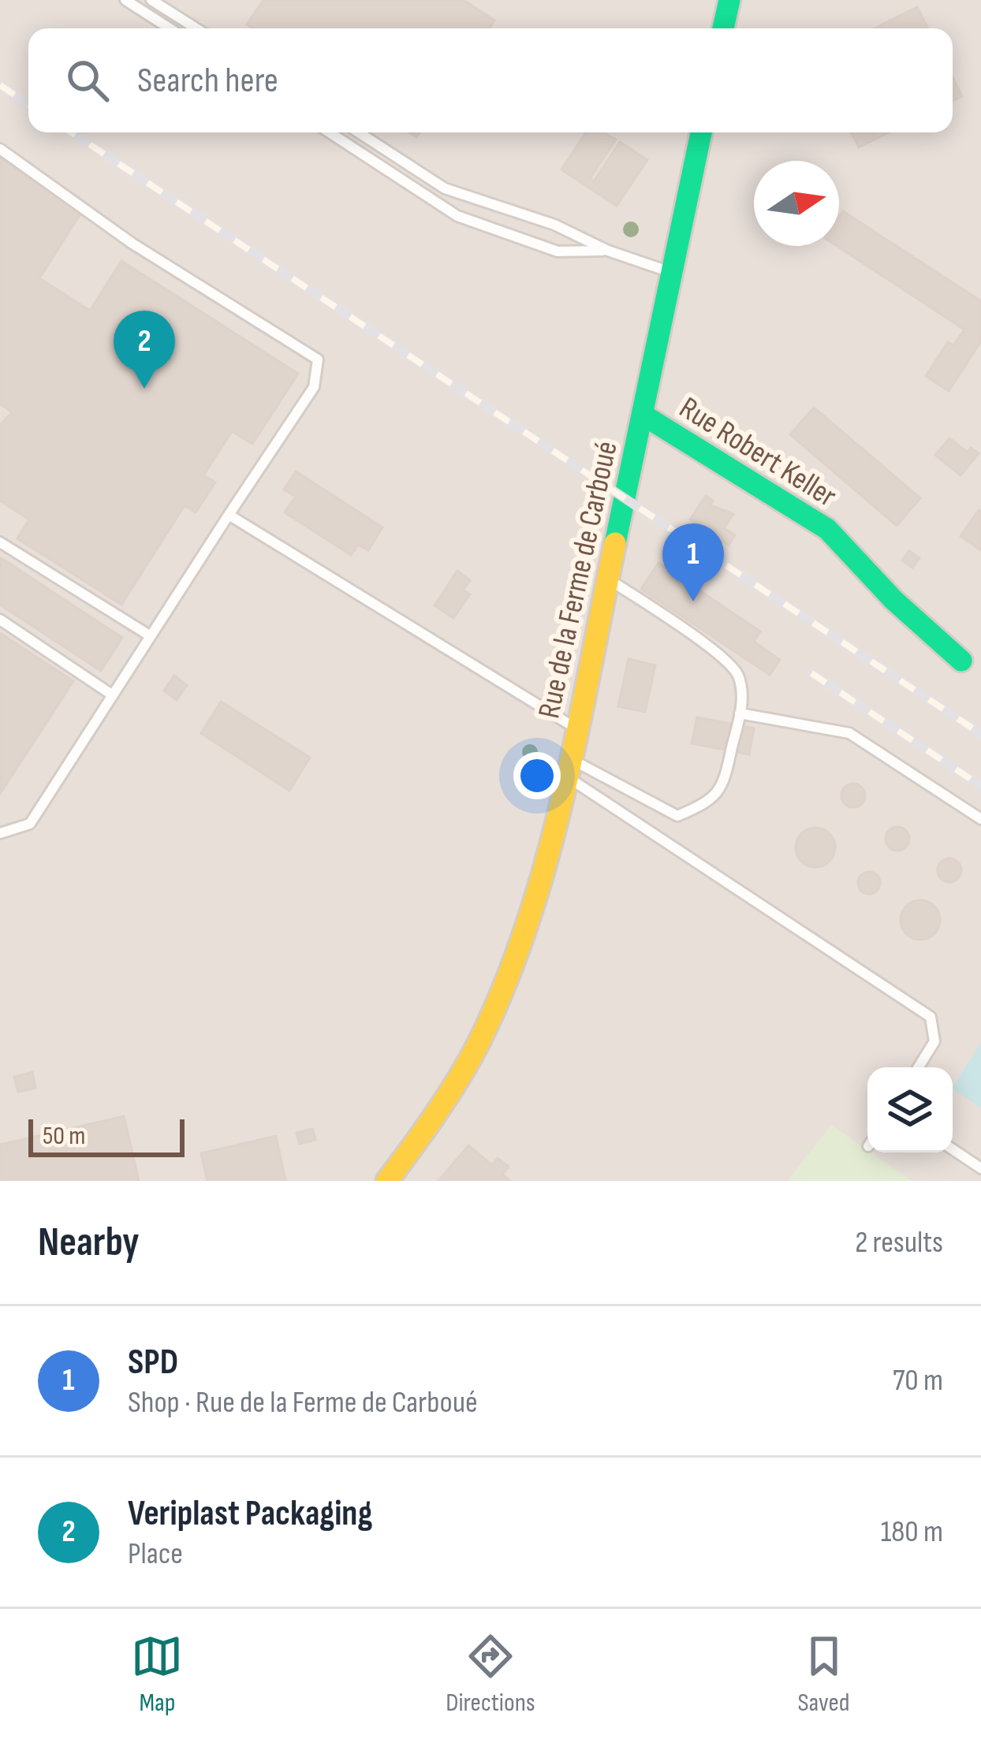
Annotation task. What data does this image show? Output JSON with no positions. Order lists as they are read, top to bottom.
{
  "streets": {
    "street": ["Rue Robert Keller", "Rue de la Ferme de Carboué"]
  },
  "crossings": [
    ["Rue Robert Keller", "Rue de la Ferme de Carboué"]
  ],
  "scale_bar": "50 m",
  "north": "right",
  "page": {
    "search": "Search here",
    "pins": ["2", "1"],
    "scale": "50 m",
    "heading": ["Nearby", "2 results"],
    "list": [
      {
        "mark": "1",
        "name": "SPD",
        "note": "Shop · Rue de la Ferme de Carboué",
        "value": "70 m"
      },
      {
        "mark": "2",
        "name": "Veriplast Packaging",
        "note": "Place",
        "value": "180 m"
      }
    ],
    "nav": ["Map", "Directions", "Saved"]
  }
}
